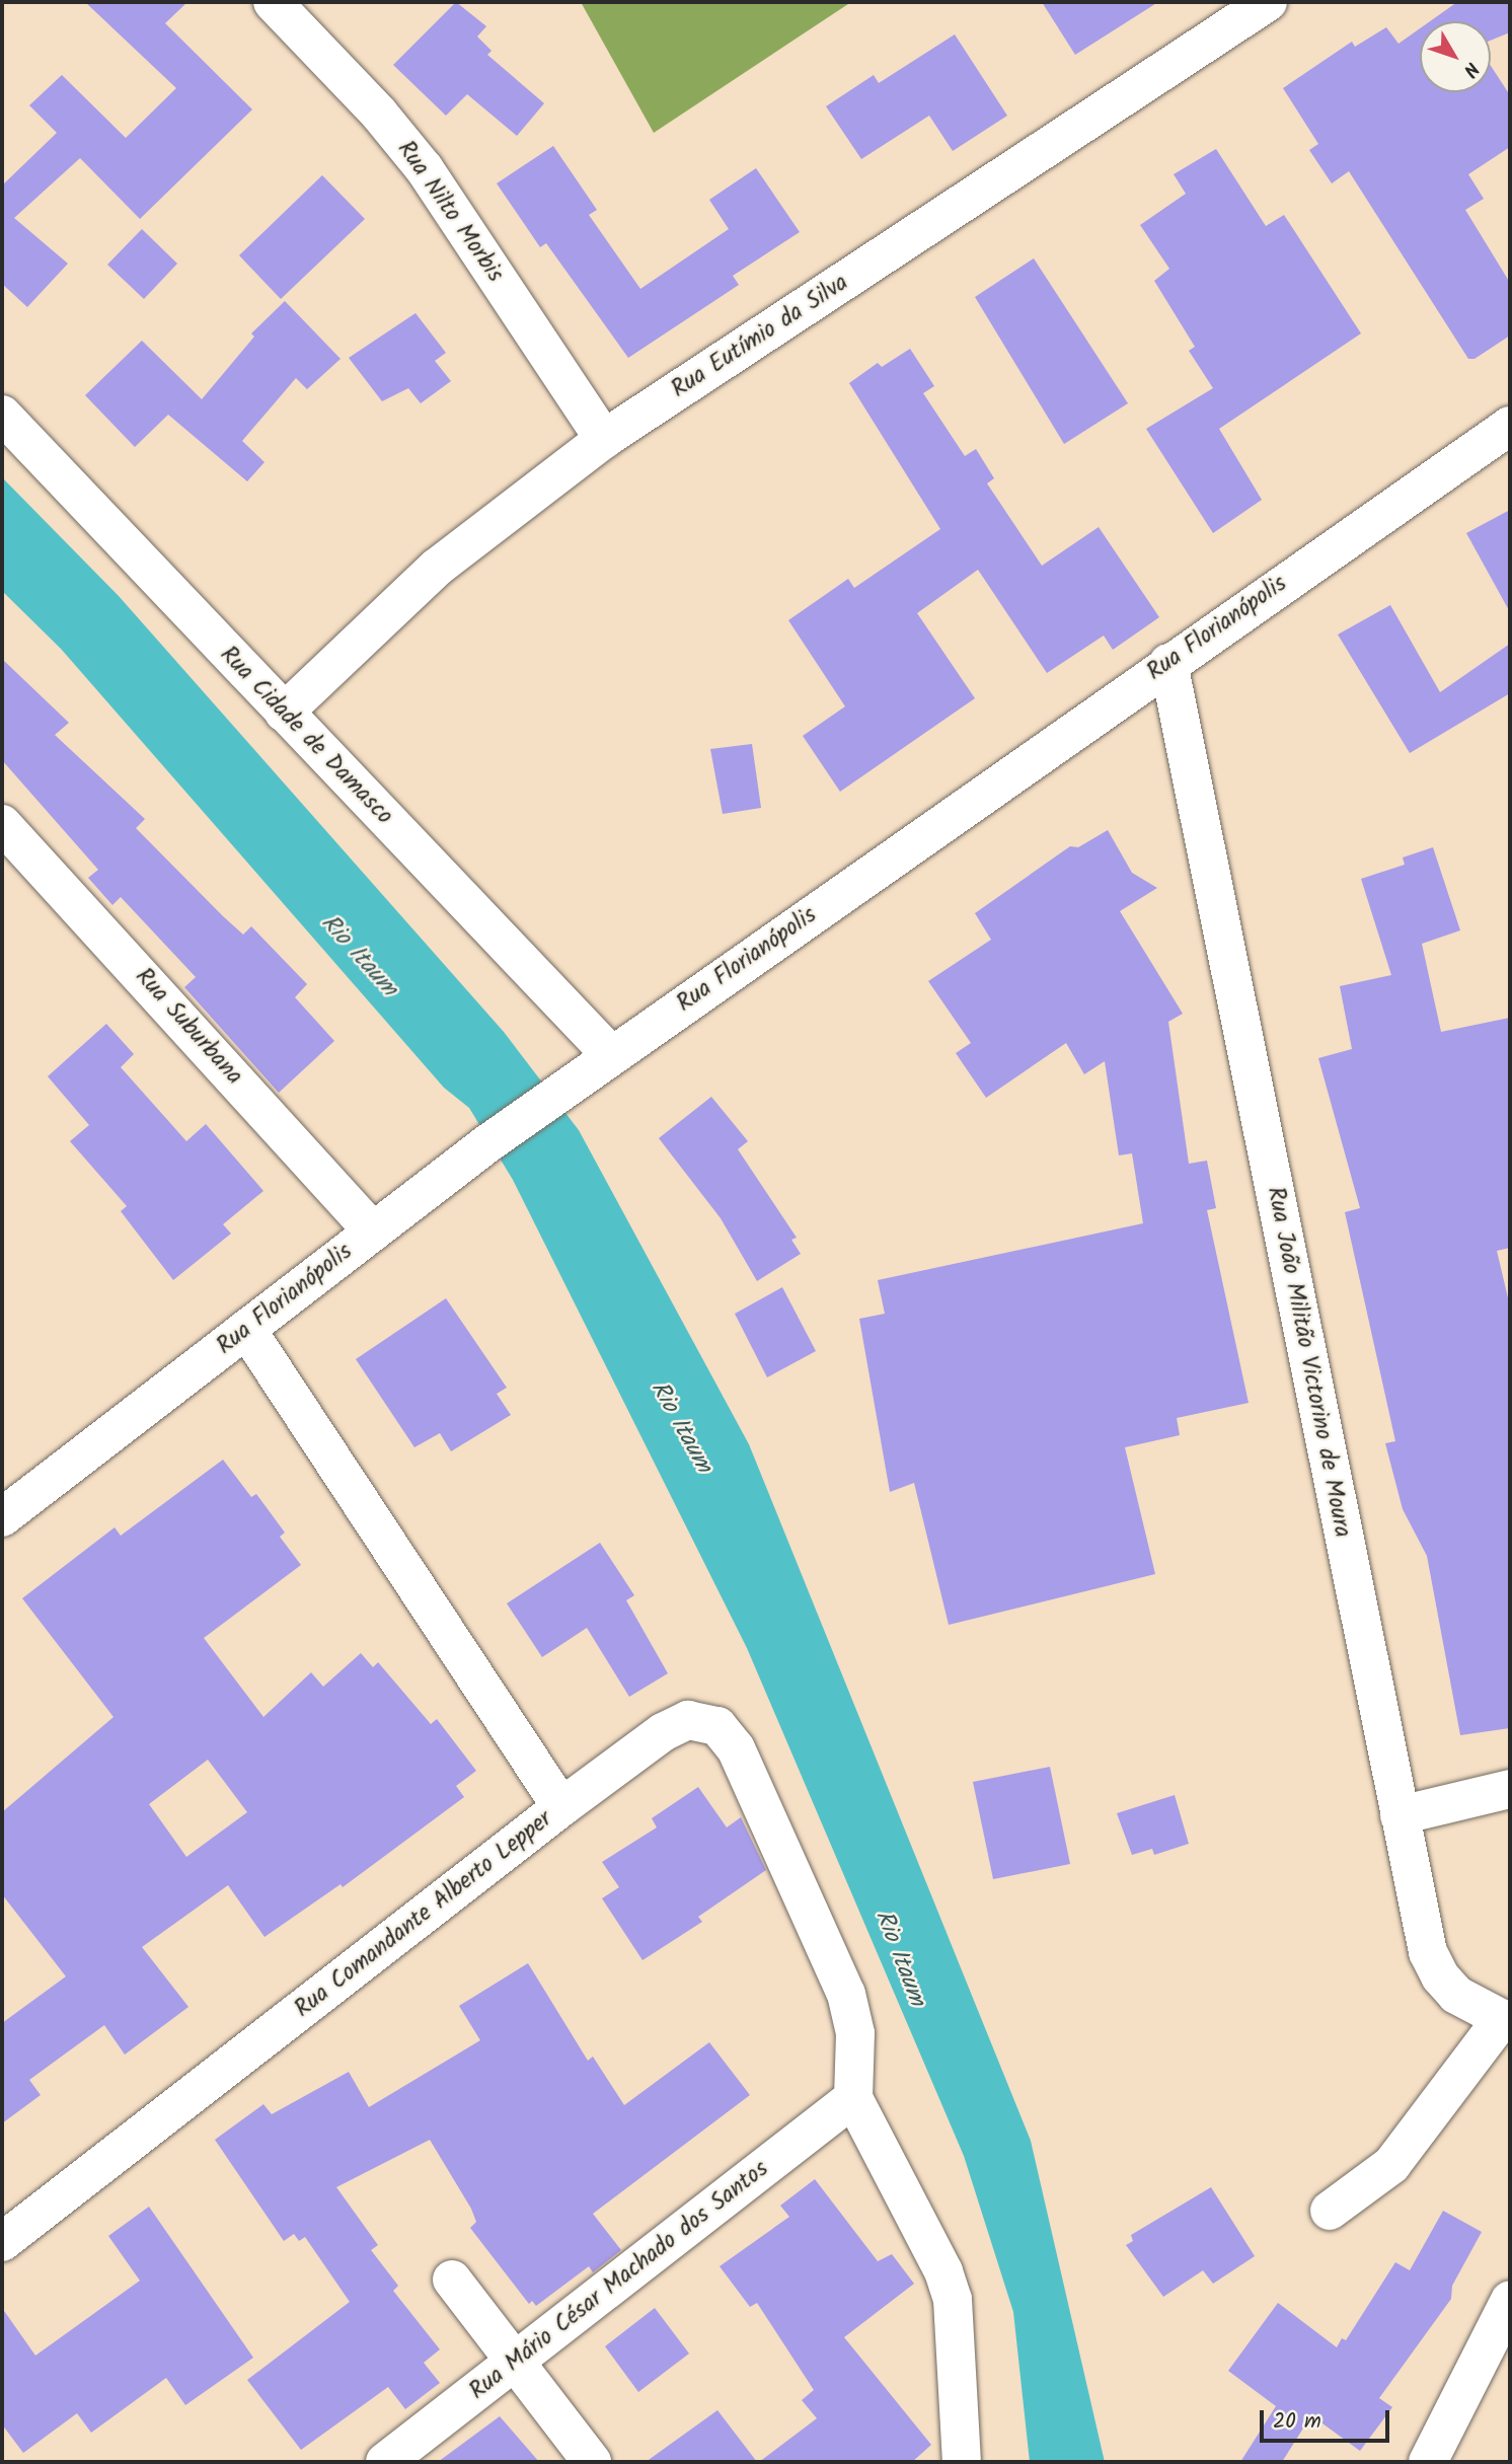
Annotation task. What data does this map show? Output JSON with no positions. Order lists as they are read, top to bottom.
{
  "streets": {
    "street": [
      "Rua Nilto Morbis",
      "Rua Eutímio da Silva",
      "Rua Florianópolis",
      "Rua Cidade de Damasco",
      "Rua Suburbana",
      "Rua João Militão Victorino de Moura",
      "Rua Comandante Alberto Lepper",
      "Rua Mário César Machado dos Santos"
    ]
  },
  "crossings": [
    ["Rua Nilto Morbis", "Rua Eutímio da Silva"],
    ["Rua Eutímio da Silva", "Rua Cidade de Damasco"],
    ["Rua Florianópolis", "Rua Cidade de Damasco"],
    ["Rua Florianópolis", "Rua Suburbana"],
    ["Rua Florianópolis", "Rua João Militão Victorino de Moura"],
    ["Rua Florianópolis", "Rua Comandante Alberto Lepper"]
  ],
  "water": ["Rio Itaum"],
  "scale_bar": "20 m",
  "north": "bottom right"
}
